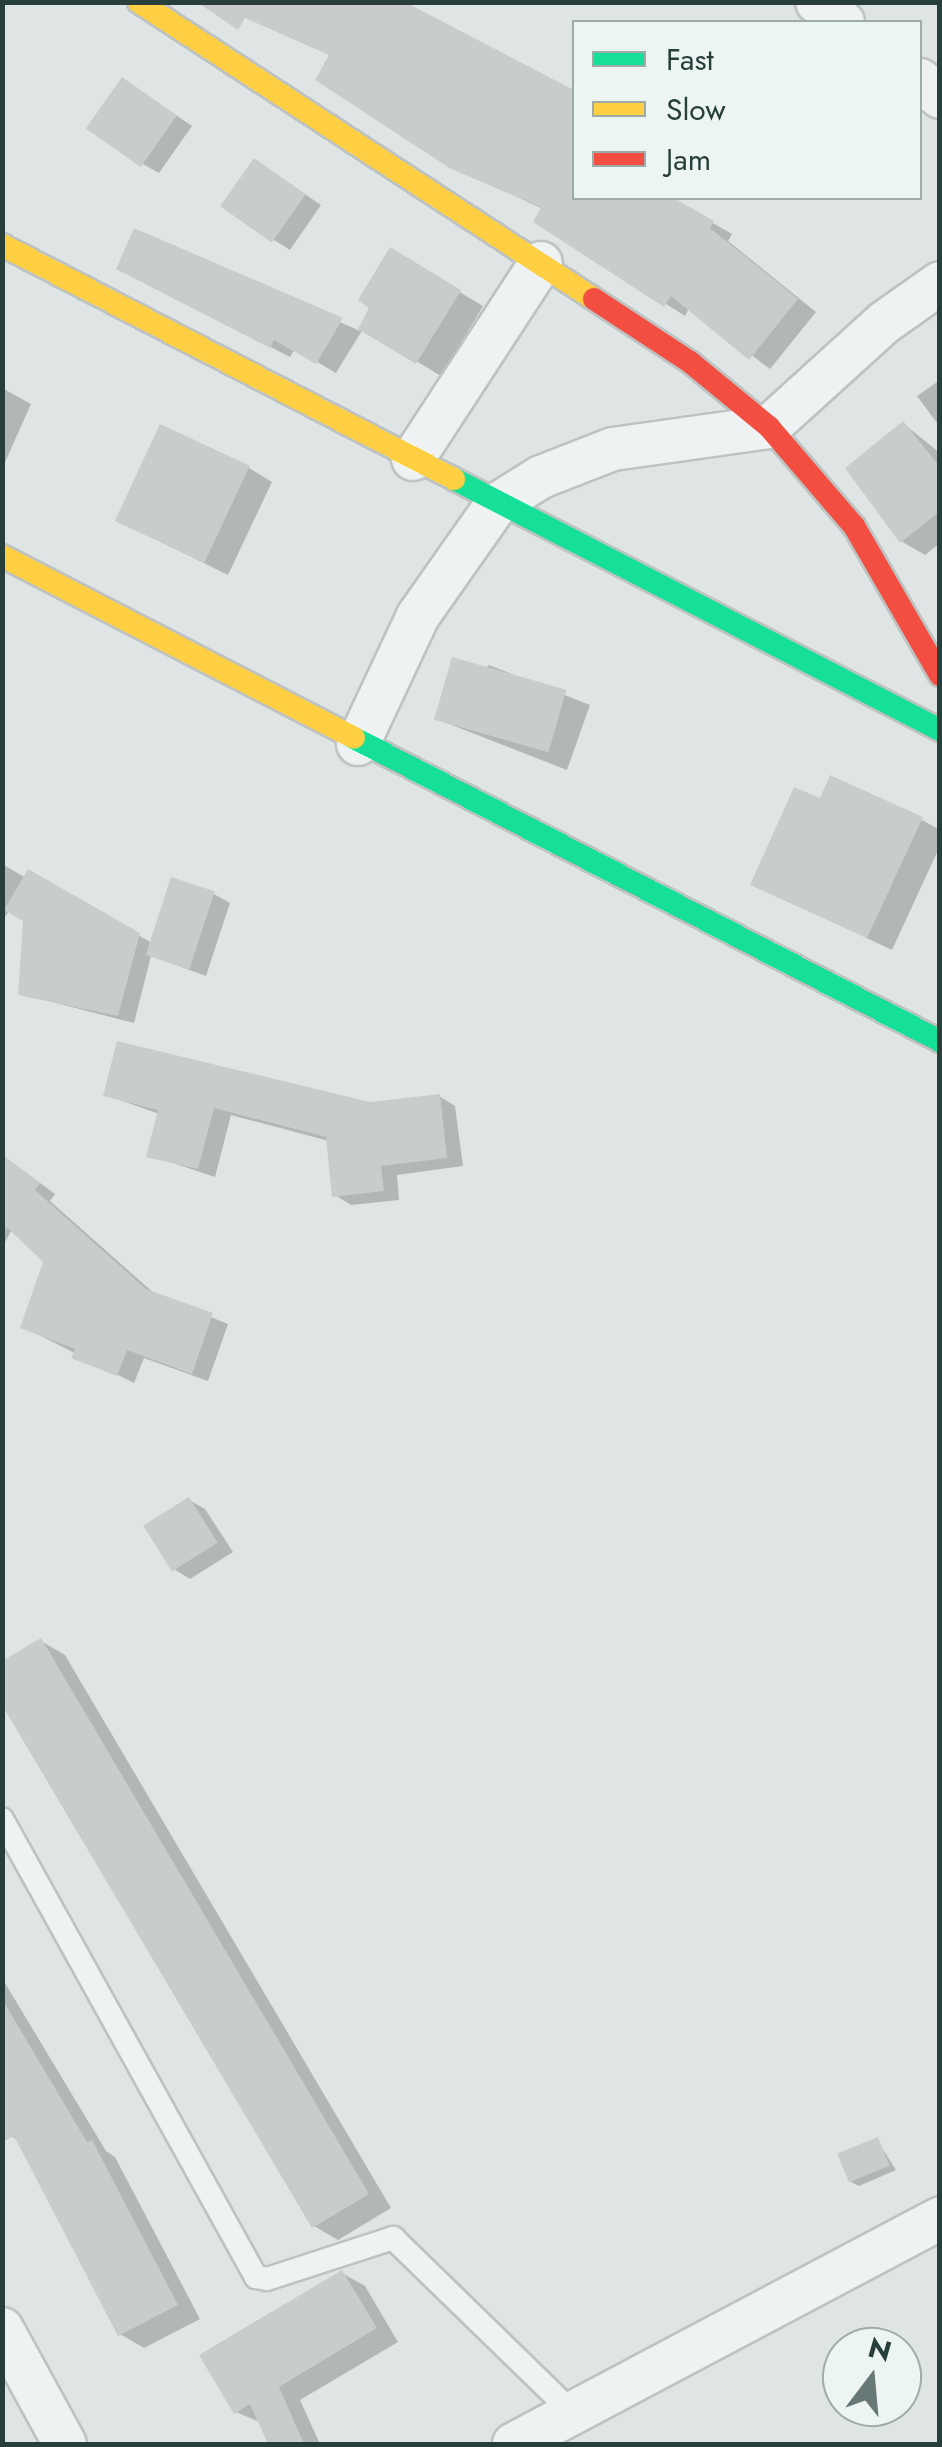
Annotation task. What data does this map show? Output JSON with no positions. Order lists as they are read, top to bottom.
{
  "legend": ["Fast", "Slow", "Jam"],
  "north": "top"
}
